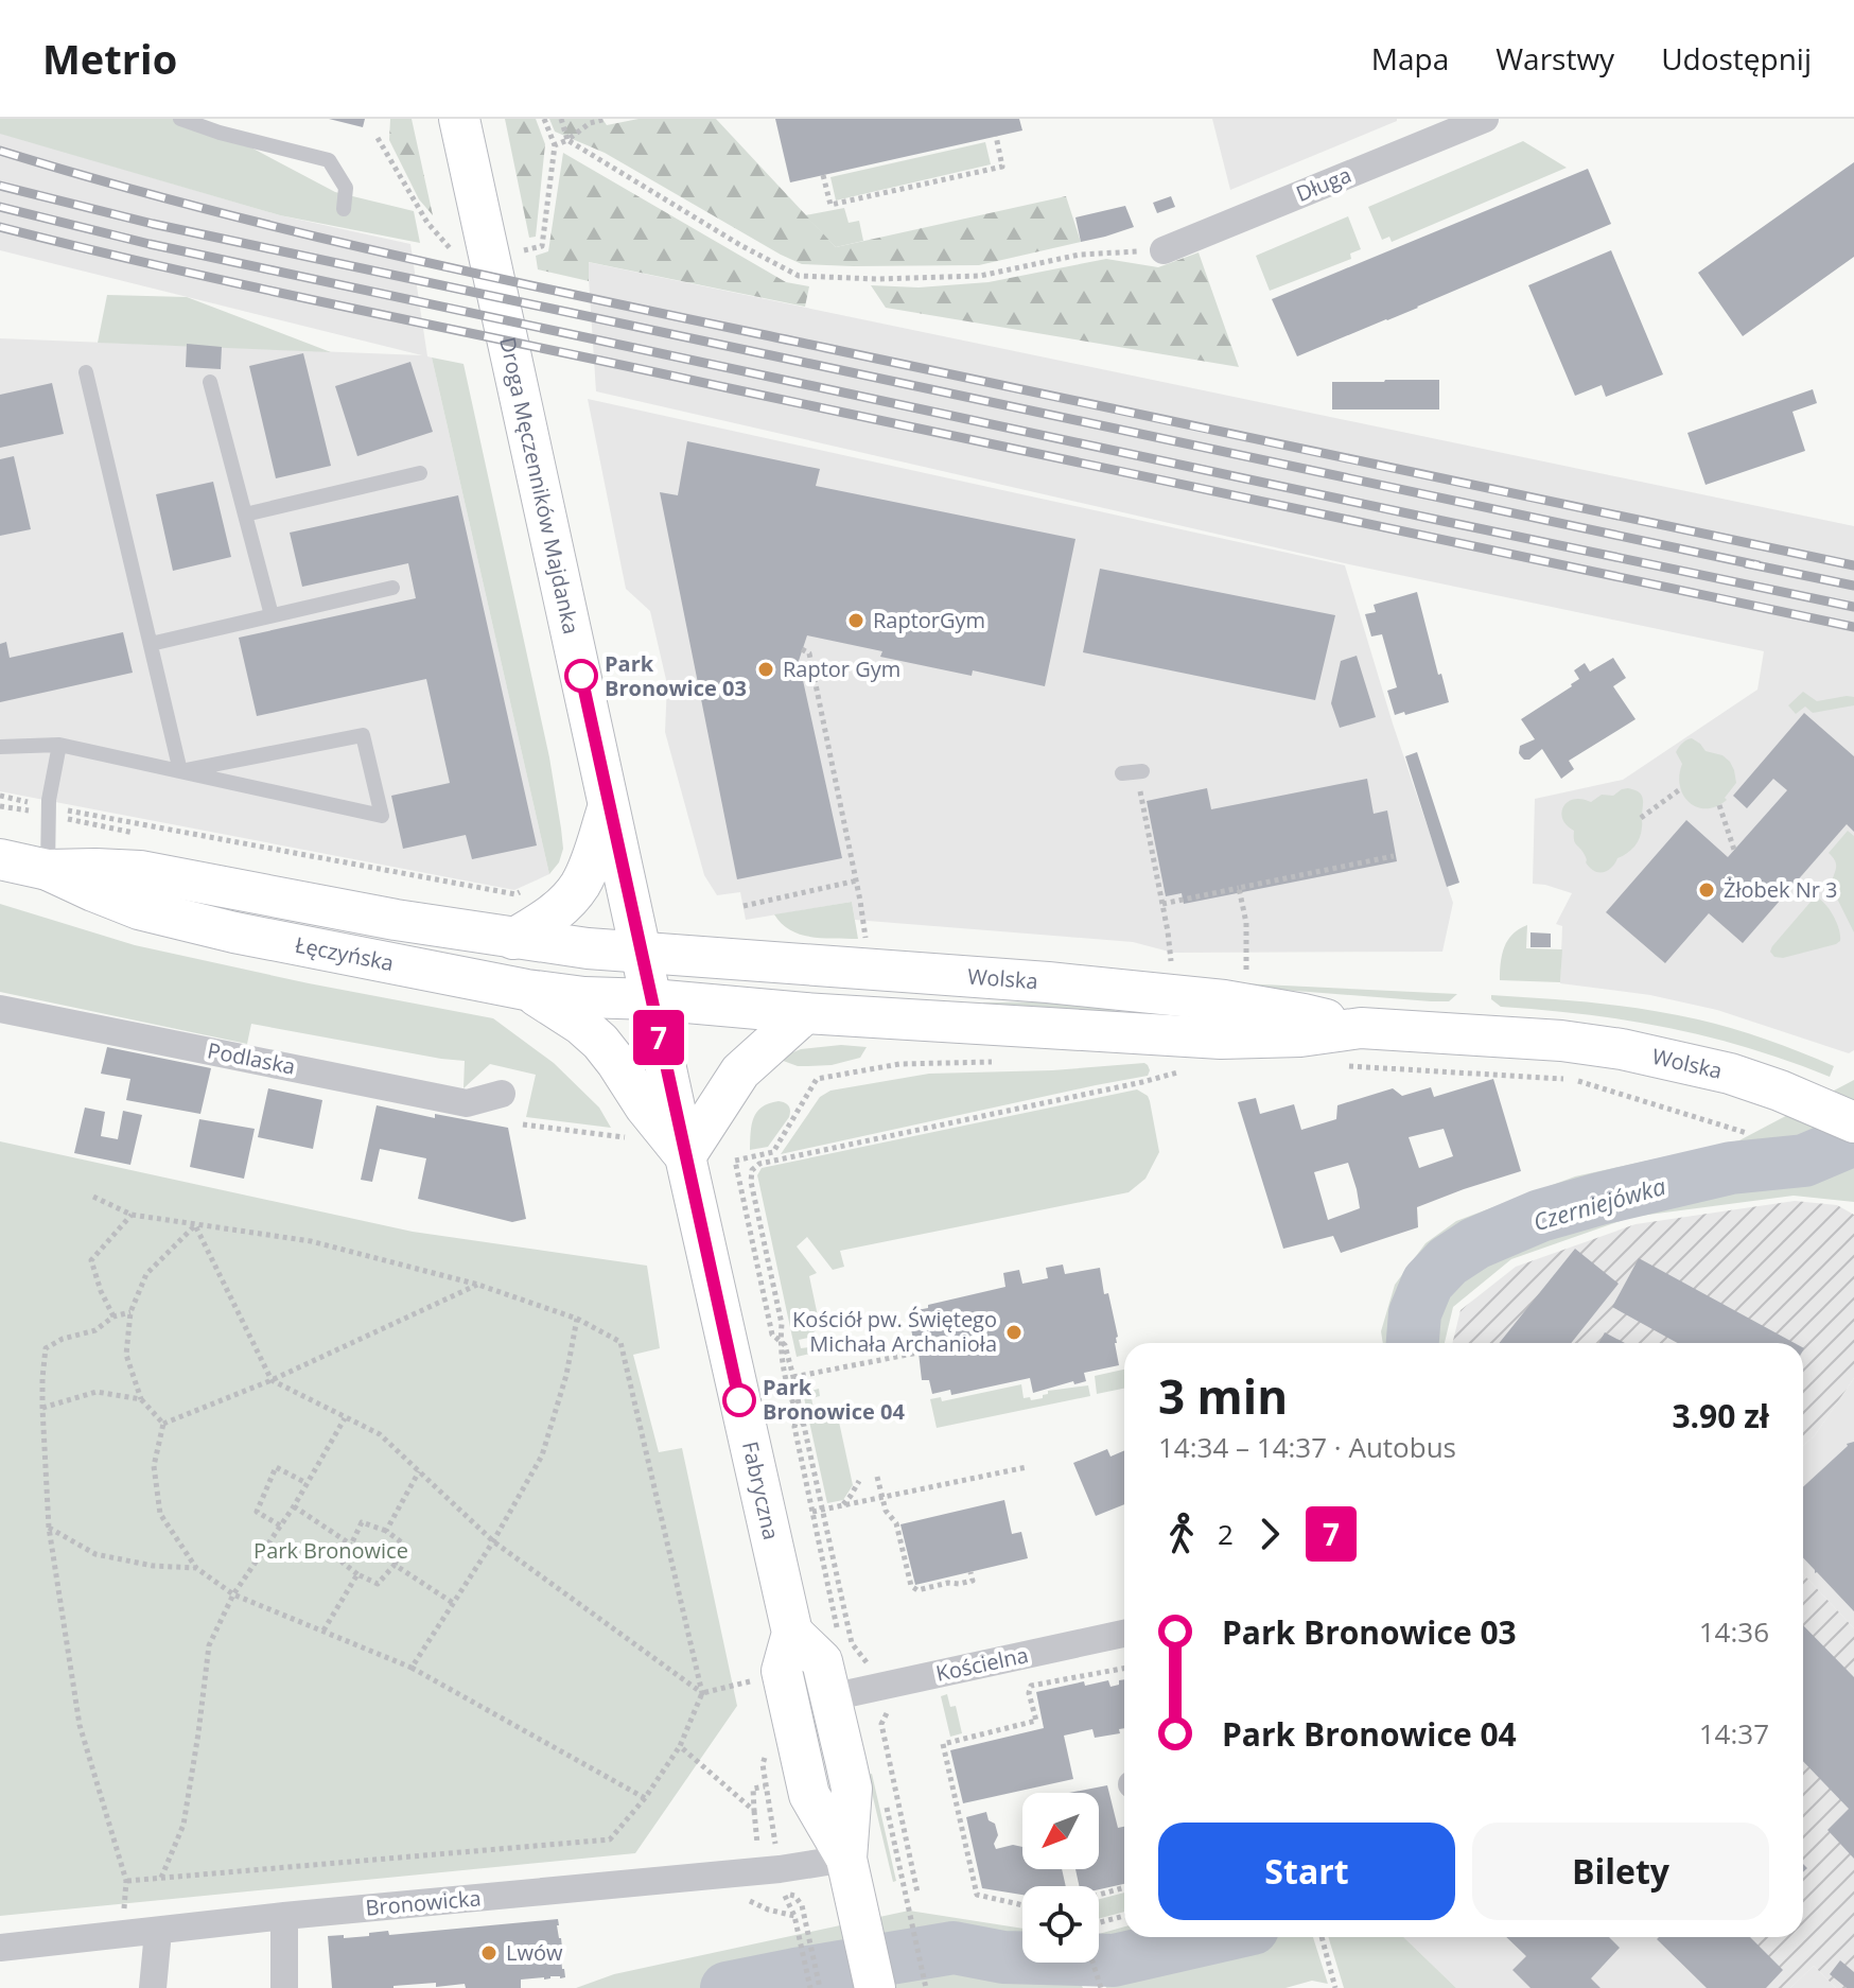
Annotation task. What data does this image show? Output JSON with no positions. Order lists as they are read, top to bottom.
{
  "streets": {
    "street": [
      "Długa",
      "Droga Męczenników Majdanka",
      "Łęczyńska",
      "Wolska",
      "Podlaska",
      "Fabryczna",
      "Kościelna",
      "Bronowicka"
    ]
  },
  "crossings": [
    ["Droga Męczenników Majdanka", "Łęczyńska"],
    ["Droga Męczenników Majdanka", "Wolska"],
    ["Droga Męczenników Majdanka", "Fabryczna"],
    ["Łęczyńska", "Wolska"],
    ["Łęczyńska", "Fabryczna"],
    ["Wolska", "Fabryczna"],
    ["Fabryczna", "Kościelna"],
    ["Fabryczna", "Bronowicka"]
  ],
  "water": ["Czerniejówka"],
  "parks": ["Park Bronowice"],
  "places": [
    "RaptorGym",
    "Raptor Gym",
    "Park Bronowice 03",
    "Żłobek Nr 3",
    "Kościół pw. Świętego Michała Archanioła",
    "Park Bronowice 04",
    "Lwów"
  ],
  "lines": ["bus line 7"],
  "north": "bottom left",
  "page": {
    "header": "Metrio",
    "nav": ["Mapa", "Warstwy", "Udostępnij"],
    "on_map": "7",
    "heading": ["3 min", "14:34 – 14:37 · Autobus", "3.90 zł"],
    "legs": ["2", "7"],
    "list": [
      {
        "name": "Park Bronowice 03",
        "value": "14:36"
      },
      {
        "name": "Park Bronowice 04",
        "value": "14:37"
      }
    ],
    "buttons": ["Start", "Bilety"]
  }
}
